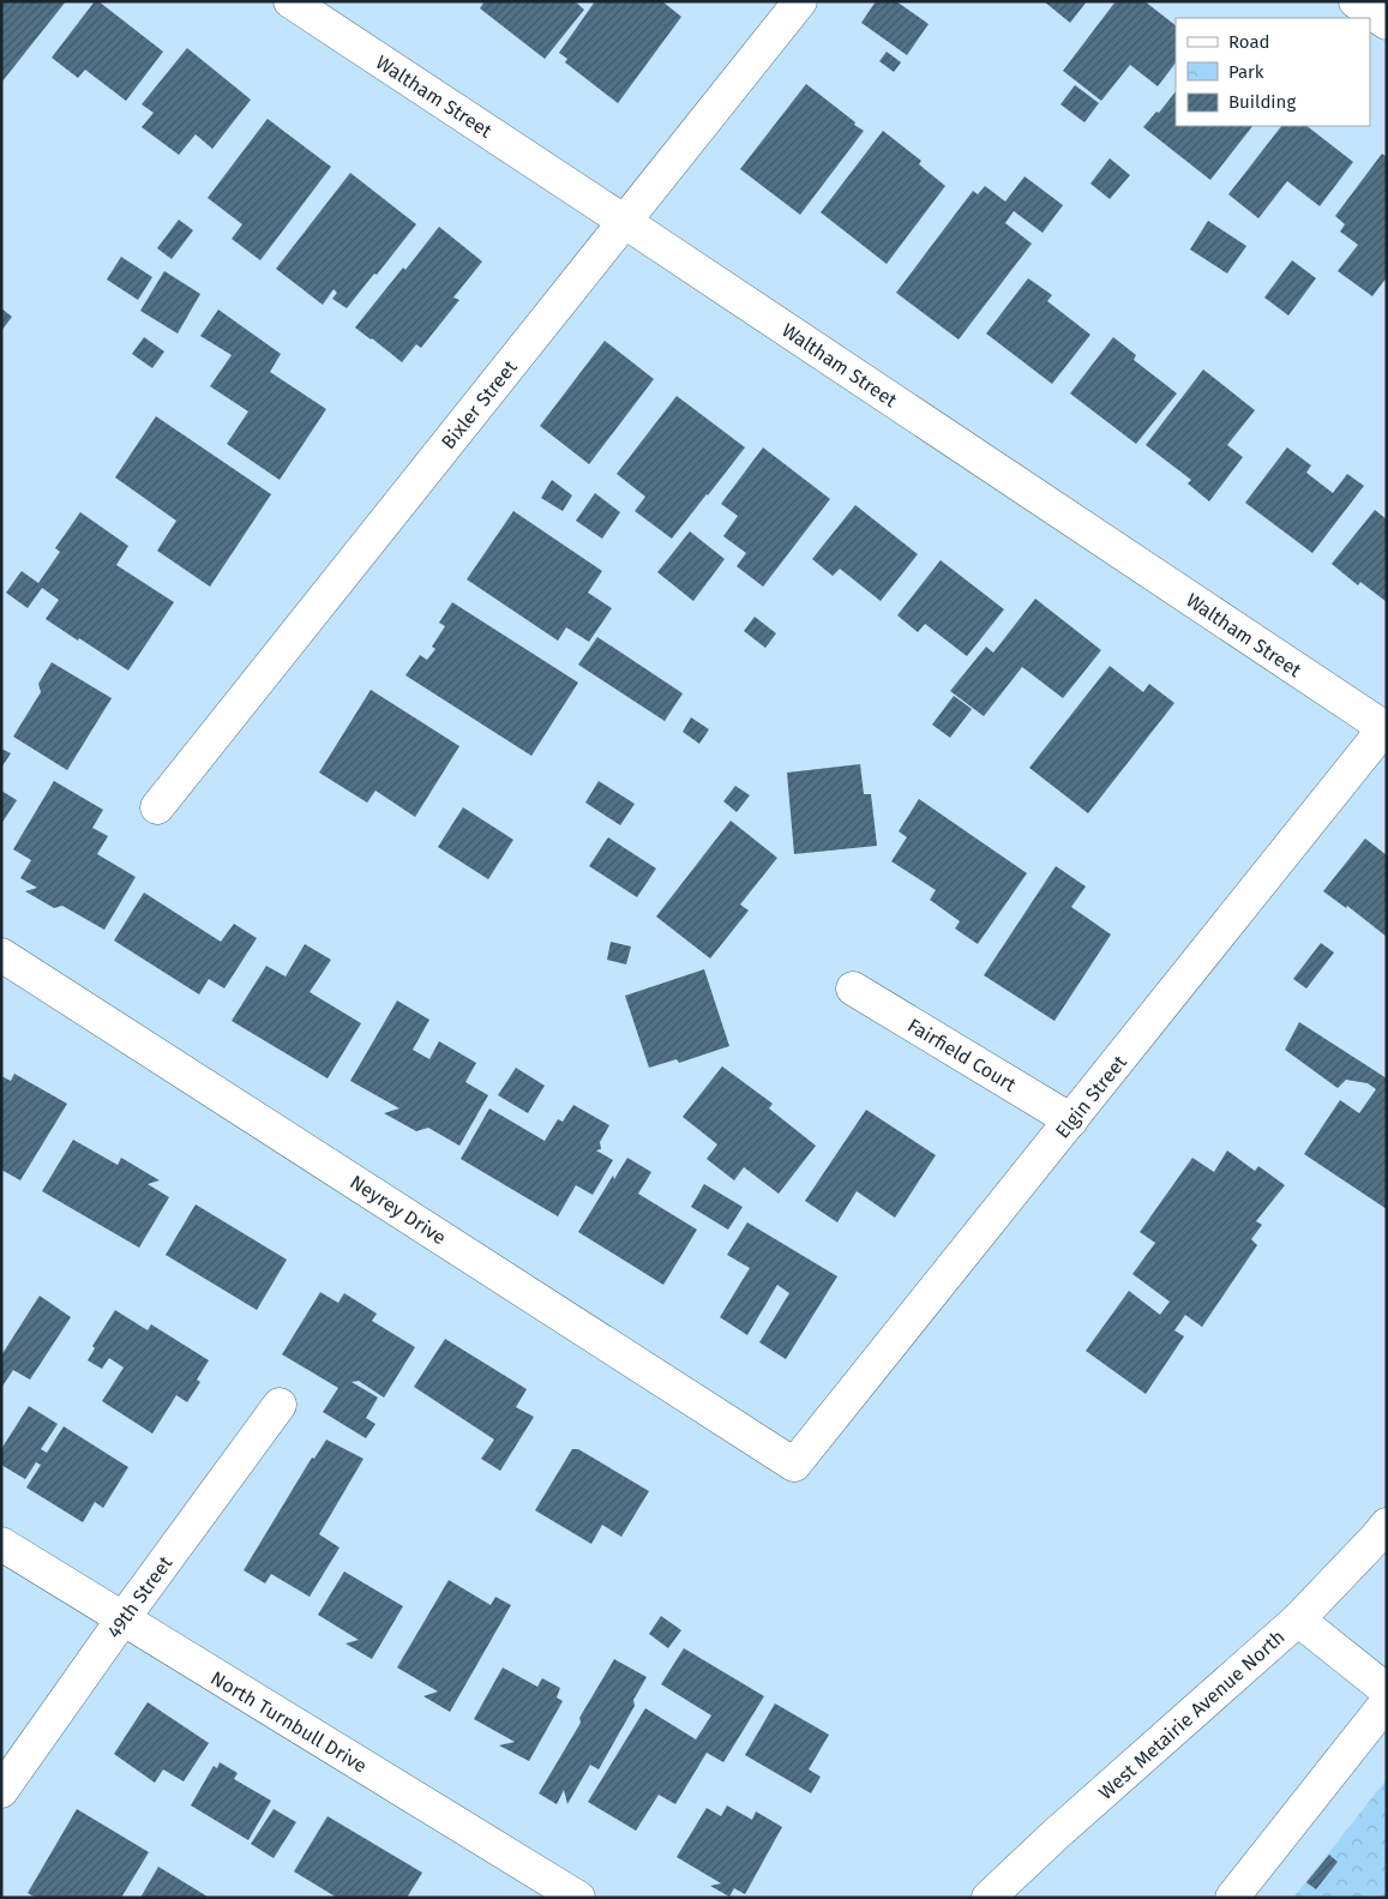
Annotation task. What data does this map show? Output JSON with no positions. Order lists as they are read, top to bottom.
{
  "streets": {
    "street": [
      "Waltham Street",
      "Bixler Street",
      "Fairfield Court",
      "Elgin Street",
      "Neyrey Drive",
      "49th Street",
      "West Metairie Avenue North",
      "North Turnbull Drive"
    ]
  },
  "crossings": [
    ["Waltham Street", "Bixler Street"],
    ["Waltham Street", "Elgin Street"],
    ["Fairfield Court", "Elgin Street"],
    ["Elgin Street", "Neyrey Drive"],
    ["49th Street", "North Turnbull Drive"]
  ],
  "legend": ["Road", "Park", "Building"]
}
